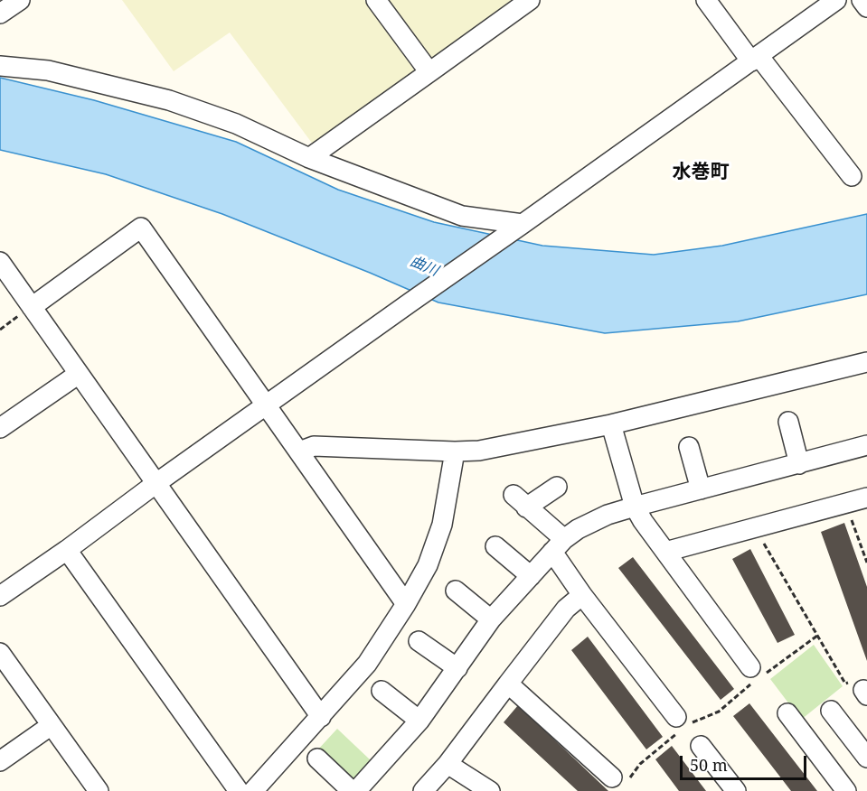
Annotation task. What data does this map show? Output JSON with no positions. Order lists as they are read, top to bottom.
{
  "districts": ["水巻町"],
  "water": ["曲川"],
  "scale_bar": "50 m"
}
